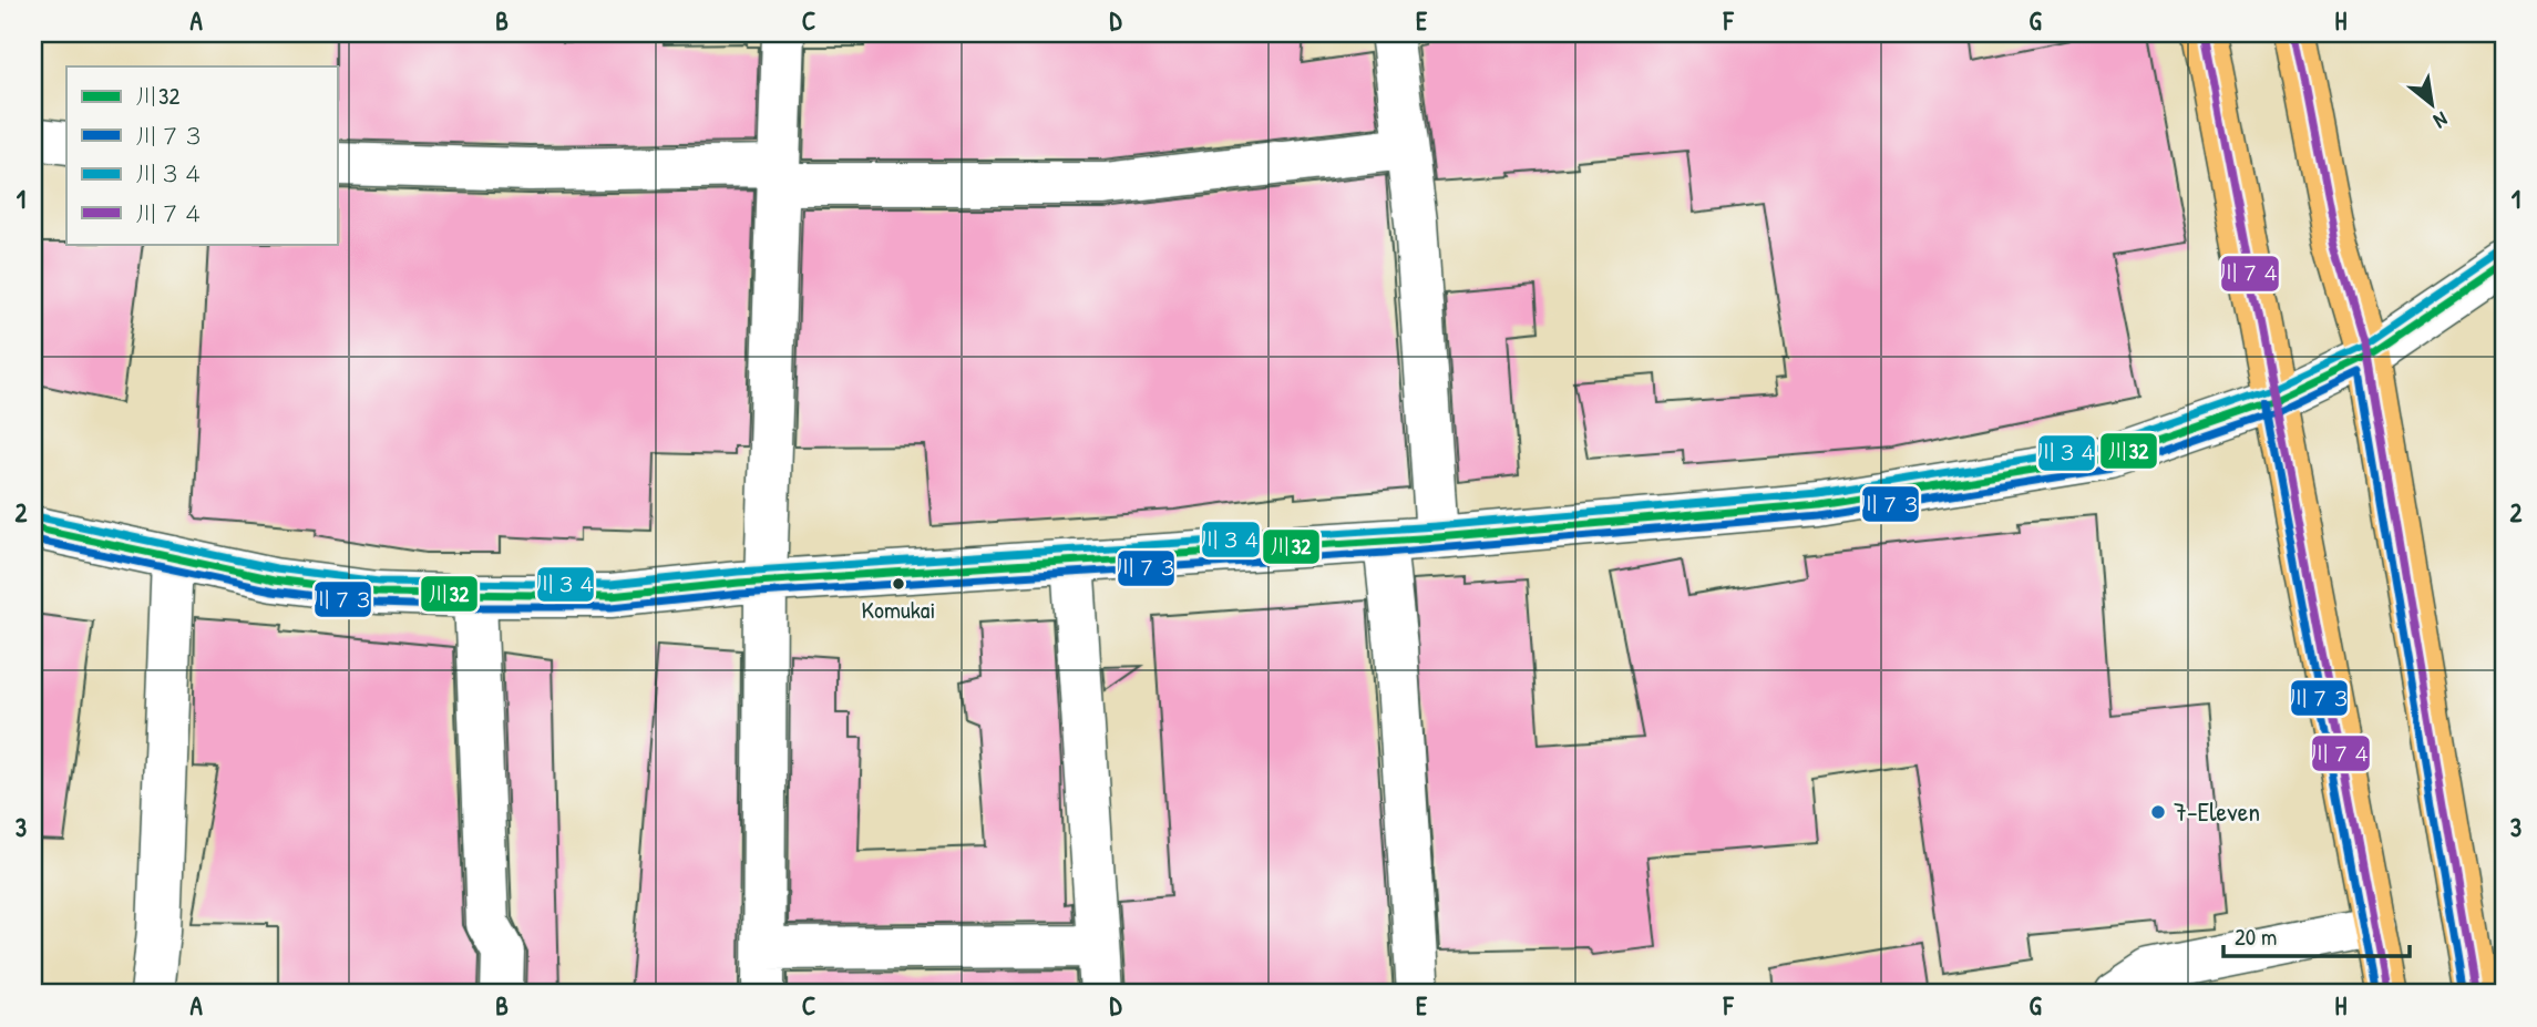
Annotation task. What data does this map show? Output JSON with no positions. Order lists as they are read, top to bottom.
{
  "places": ["Komukai", "7-Eleven"],
  "lines": [
    "transit line 川７４",
    "transit line 川３４",
    "transit line 川32",
    "transit line 川７３"
  ],
  "legend": [
    "川32",
    "川７３",
    "川３４",
    "川７４"
  ],
  "scale_bar": "20 m",
  "north": "bottom right",
  "grid": {
    "columns": [
      "A",
      "B",
      "C",
      "D",
      "E",
      "F",
      "G",
      "H"
    ],
    "rows": ["1", "2", "3"]
  }
}
